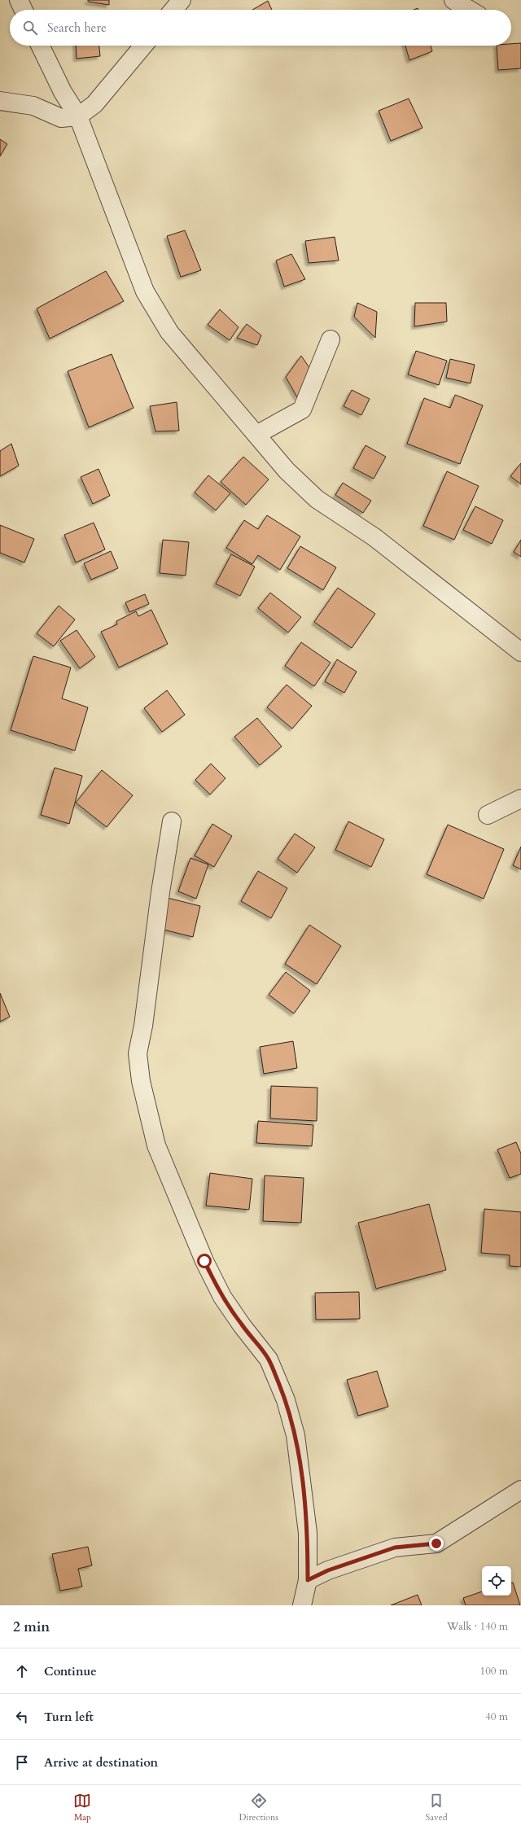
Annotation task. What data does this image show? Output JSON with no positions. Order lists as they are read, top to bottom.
{
  "page": {
    "search": "Search here",
    "heading": ["2 min", "Walk · 140 m"],
    "list": [
      ["Continue", "100 m"],
      ["Turn left", "40 m"],
      "Arrive at destination"
    ],
    "nav": ["Map", "Directions", "Saved"]
  }
}
